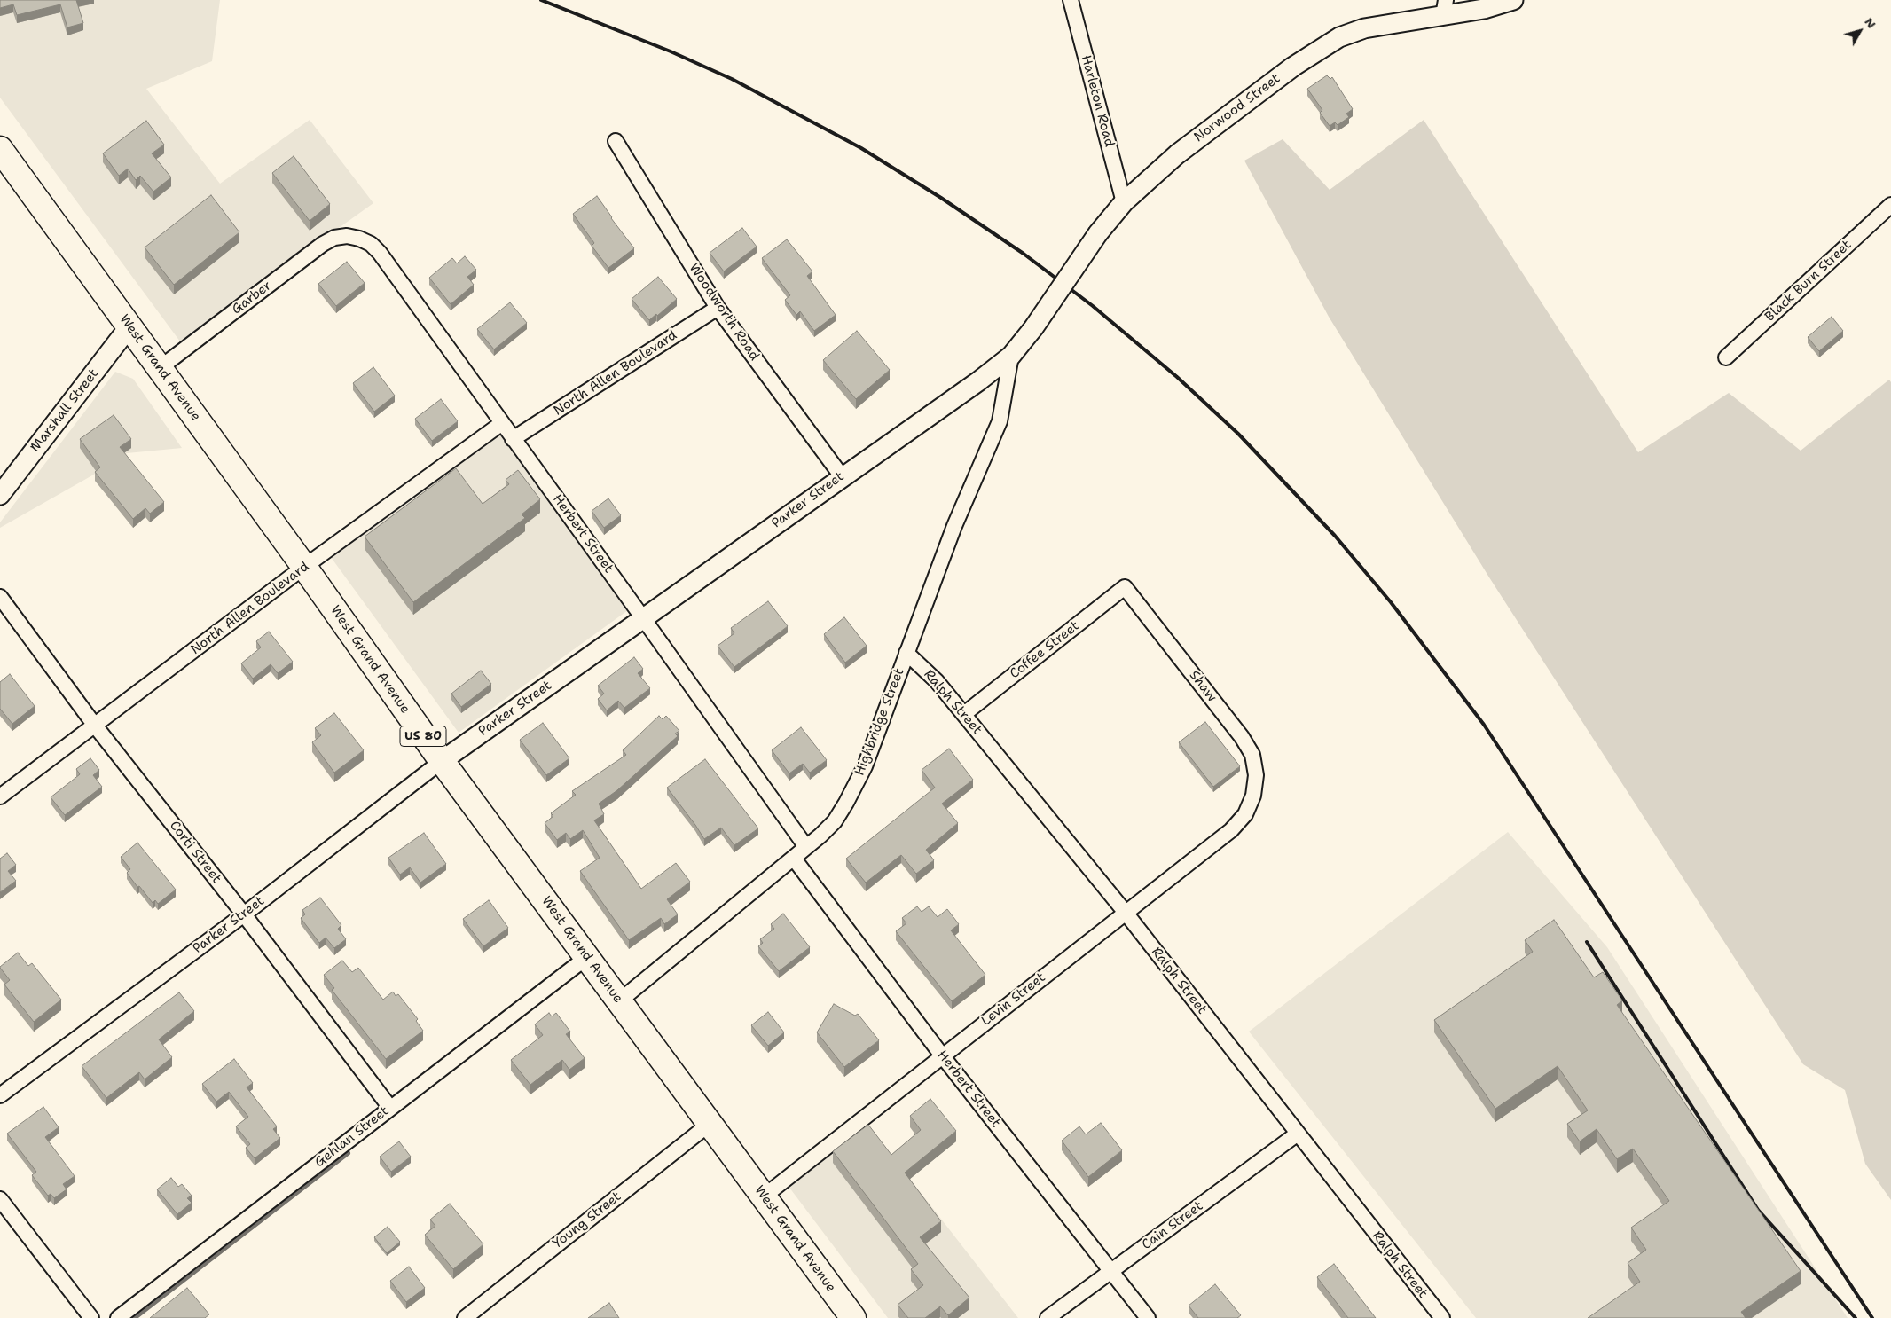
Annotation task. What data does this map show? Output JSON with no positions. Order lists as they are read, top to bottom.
{
  "streets": {
    "highway": ["West Grand Avenue", "US 80"],
    "street": [
      "Harleton Road",
      "Norwood Street",
      "Black Burn Street",
      "Garber",
      "Woodworth Road",
      "North Allen Boulevard",
      "Marshall Street",
      "Parker Street",
      "Herbert Street",
      "Coffee Street",
      "Shaw",
      "Ralph Street",
      "Highbridge Street",
      "Corti Street",
      "Levin Street",
      "Gehlan Street",
      "Young Street",
      "Cain Street"
    ]
  },
  "crossings": [
    ["Harleton Road", "Norwood Street"],
    ["Norwood Street", "Parker Street"],
    ["Garber", "West Grand Avenue"],
    ["Garber", "Herbert Street"],
    ["Woodworth Road", "North Allen Boulevard"],
    ["Woodworth Road", "Parker Street"],
    ["West Grand Avenue", "North Allen Boulevard"],
    ["West Grand Avenue", "Marshall Street"],
    ["West Grand Avenue", "Parker Street"],
    ["West Grand Avenue", "Highbridge Street"],
    ["West Grand Avenue", "Levin Street"],
    ["West Grand Avenue", "Gehlan Street"],
    ["West Grand Avenue", "Young Street"],
    ["North Allen Boulevard", "Herbert Street"],
    ["North Allen Boulevard", "Corti Street"],
    ["Parker Street", "Herbert Street"],
    ["Parker Street", "Highbridge Street"],
    ["Parker Street", "Corti Street"],
    ["Herbert Street", "Highbridge Street"],
    ["Herbert Street", "Levin Street"],
    ["Herbert Street", "Cain Street"],
    ["Coffee Street", "Shaw"],
    ["Coffee Street", "Ralph Street"],
    ["Shaw", "Levin Street"],
    ["Ralph Street", "Highbridge Street"],
    ["Ralph Street", "Levin Street"],
    ["Ralph Street", "Cain Street"],
    ["Corti Street", "Gehlan Street"]
  ],
  "north": "top right"
}
